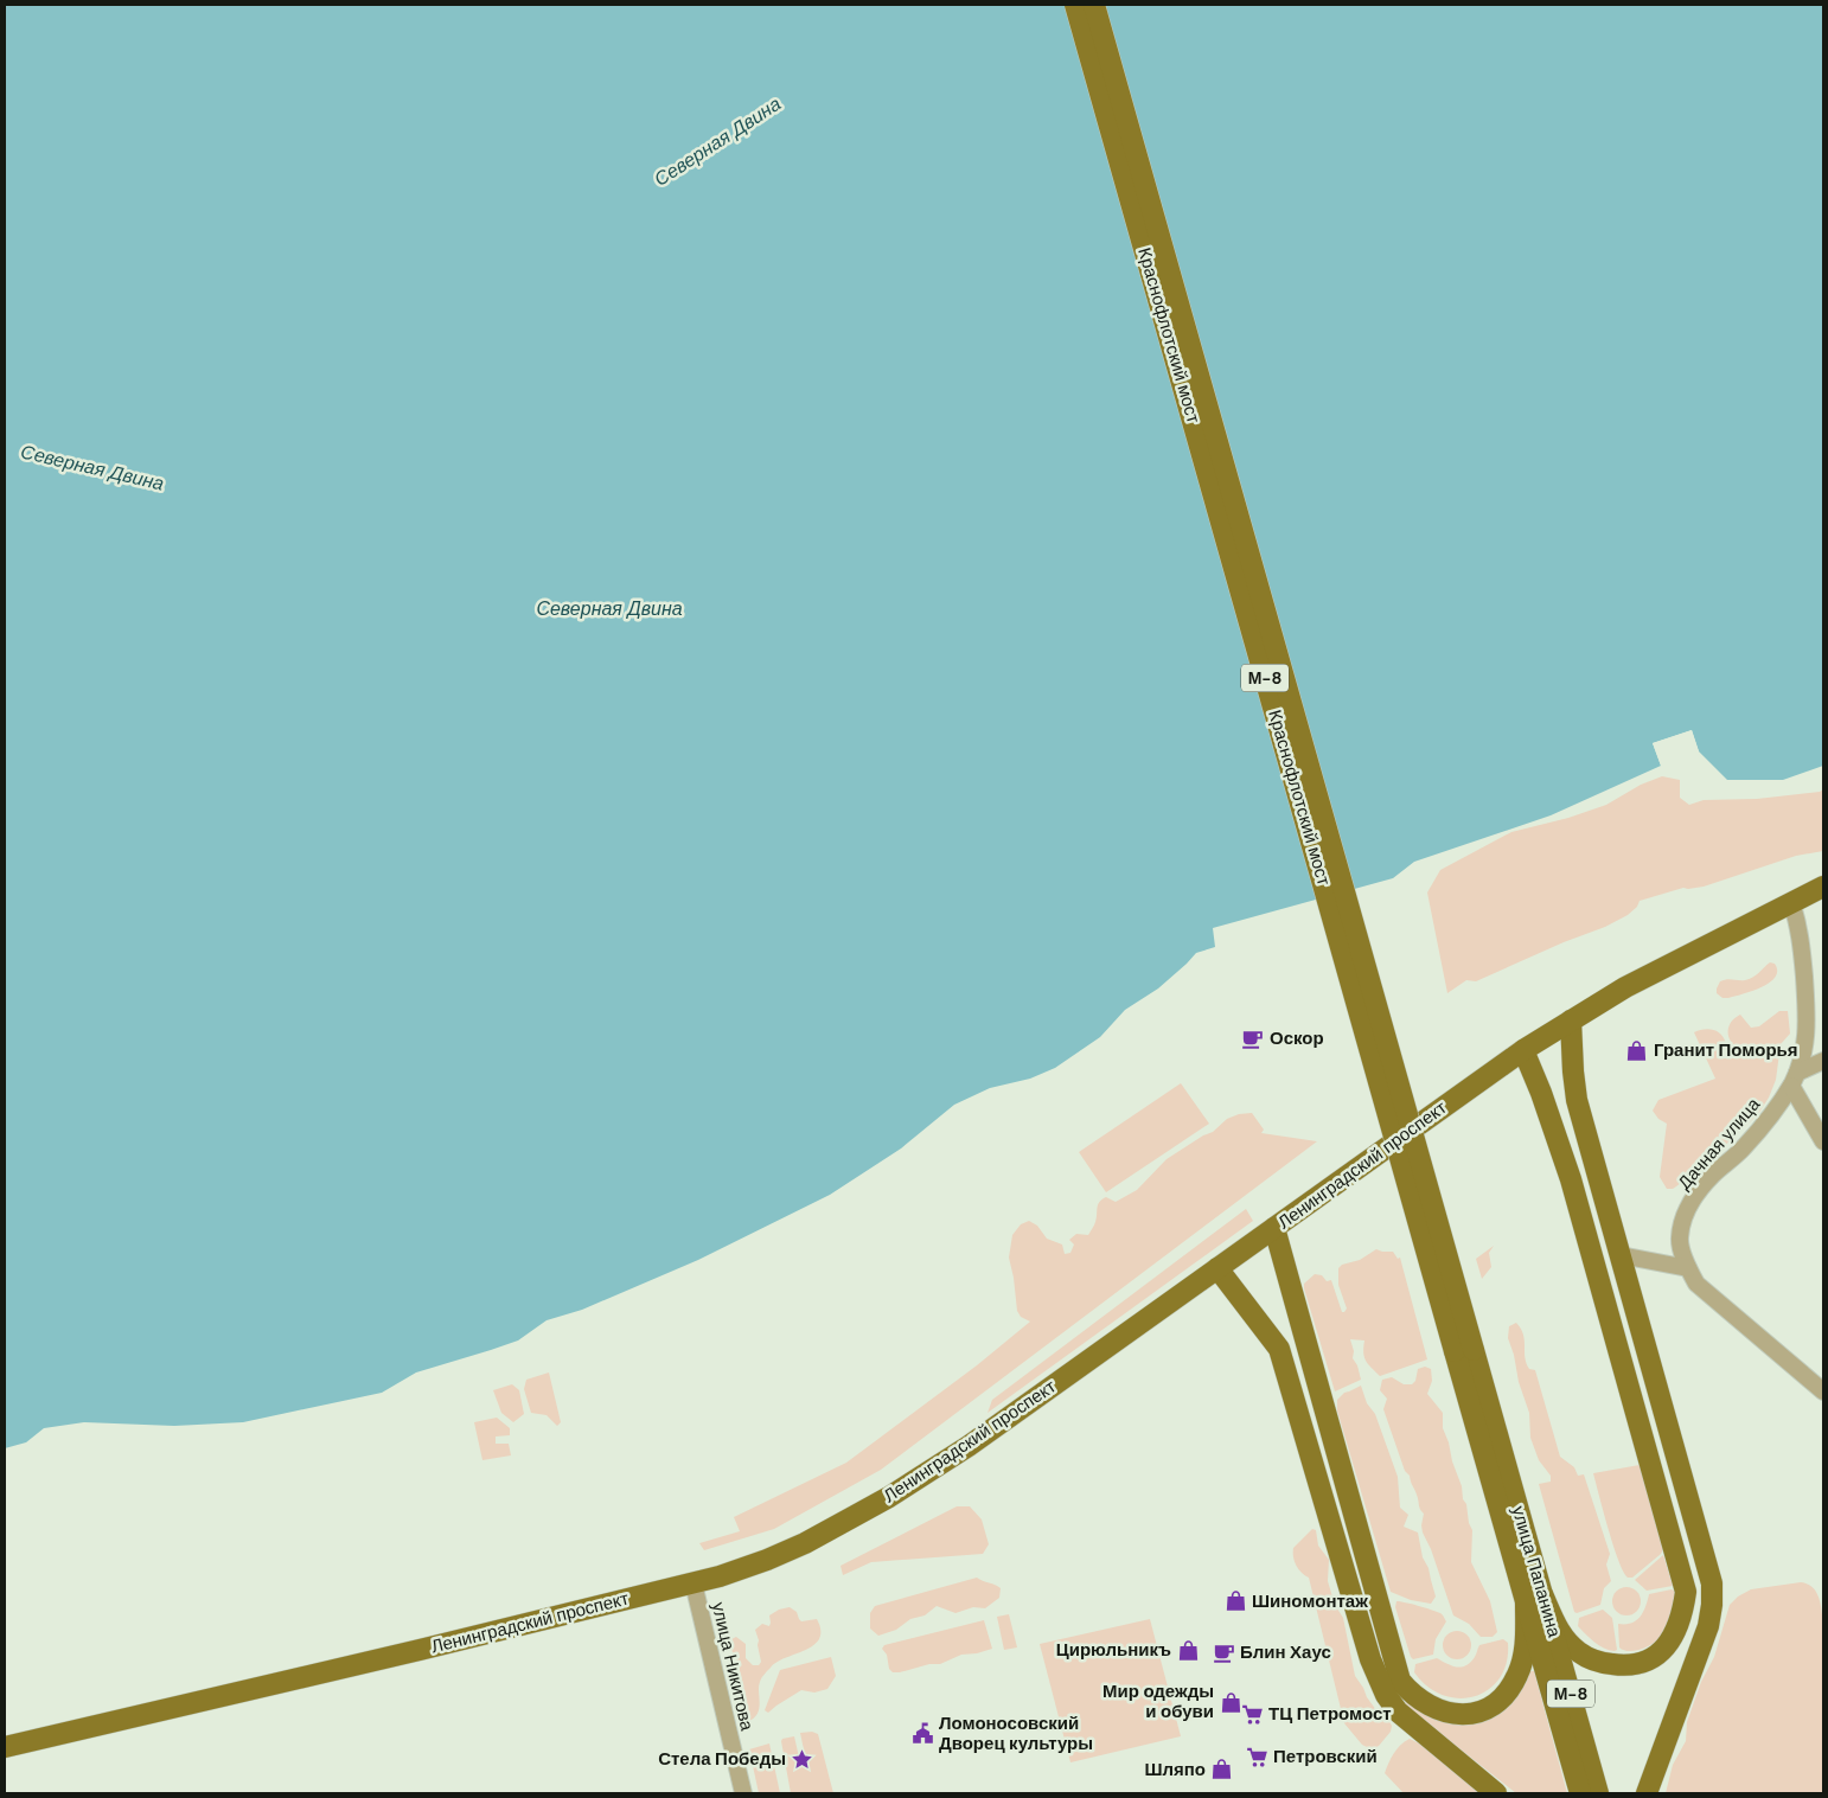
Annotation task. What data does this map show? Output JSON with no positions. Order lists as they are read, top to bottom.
{
  "streets": {
    "main road": [
      "Краснофлотский мост",
      "М-8",
      "Ленинградский проспект",
      "улица Папанина"
    ],
    "street": ["Дачная улица", "улица Никитова"]
  },
  "crossings": [
    ["Краснофлотский мост", "улица Папанина"],
    ["Дачная улица", "Ленинградский проспект"],
    ["Ленинградский проспект", "улица Никитова"]
  ],
  "water": ["Северная Двина"],
  "places": {
    "cafe": ["Оскор", "Блин Хаус"],
    "shop": [
      "Гранит Поморья",
      "Шиномонтаж",
      "Цирюльникъ",
      "Мир одежды и обуви",
      "Шляпо"
    ],
    "supermarket": ["ТЦ Петромост", "Петровский"],
    "public building": ["Ломоносовский Дворец культуры"],
    "place": ["Стела Победы"]
  }
}
